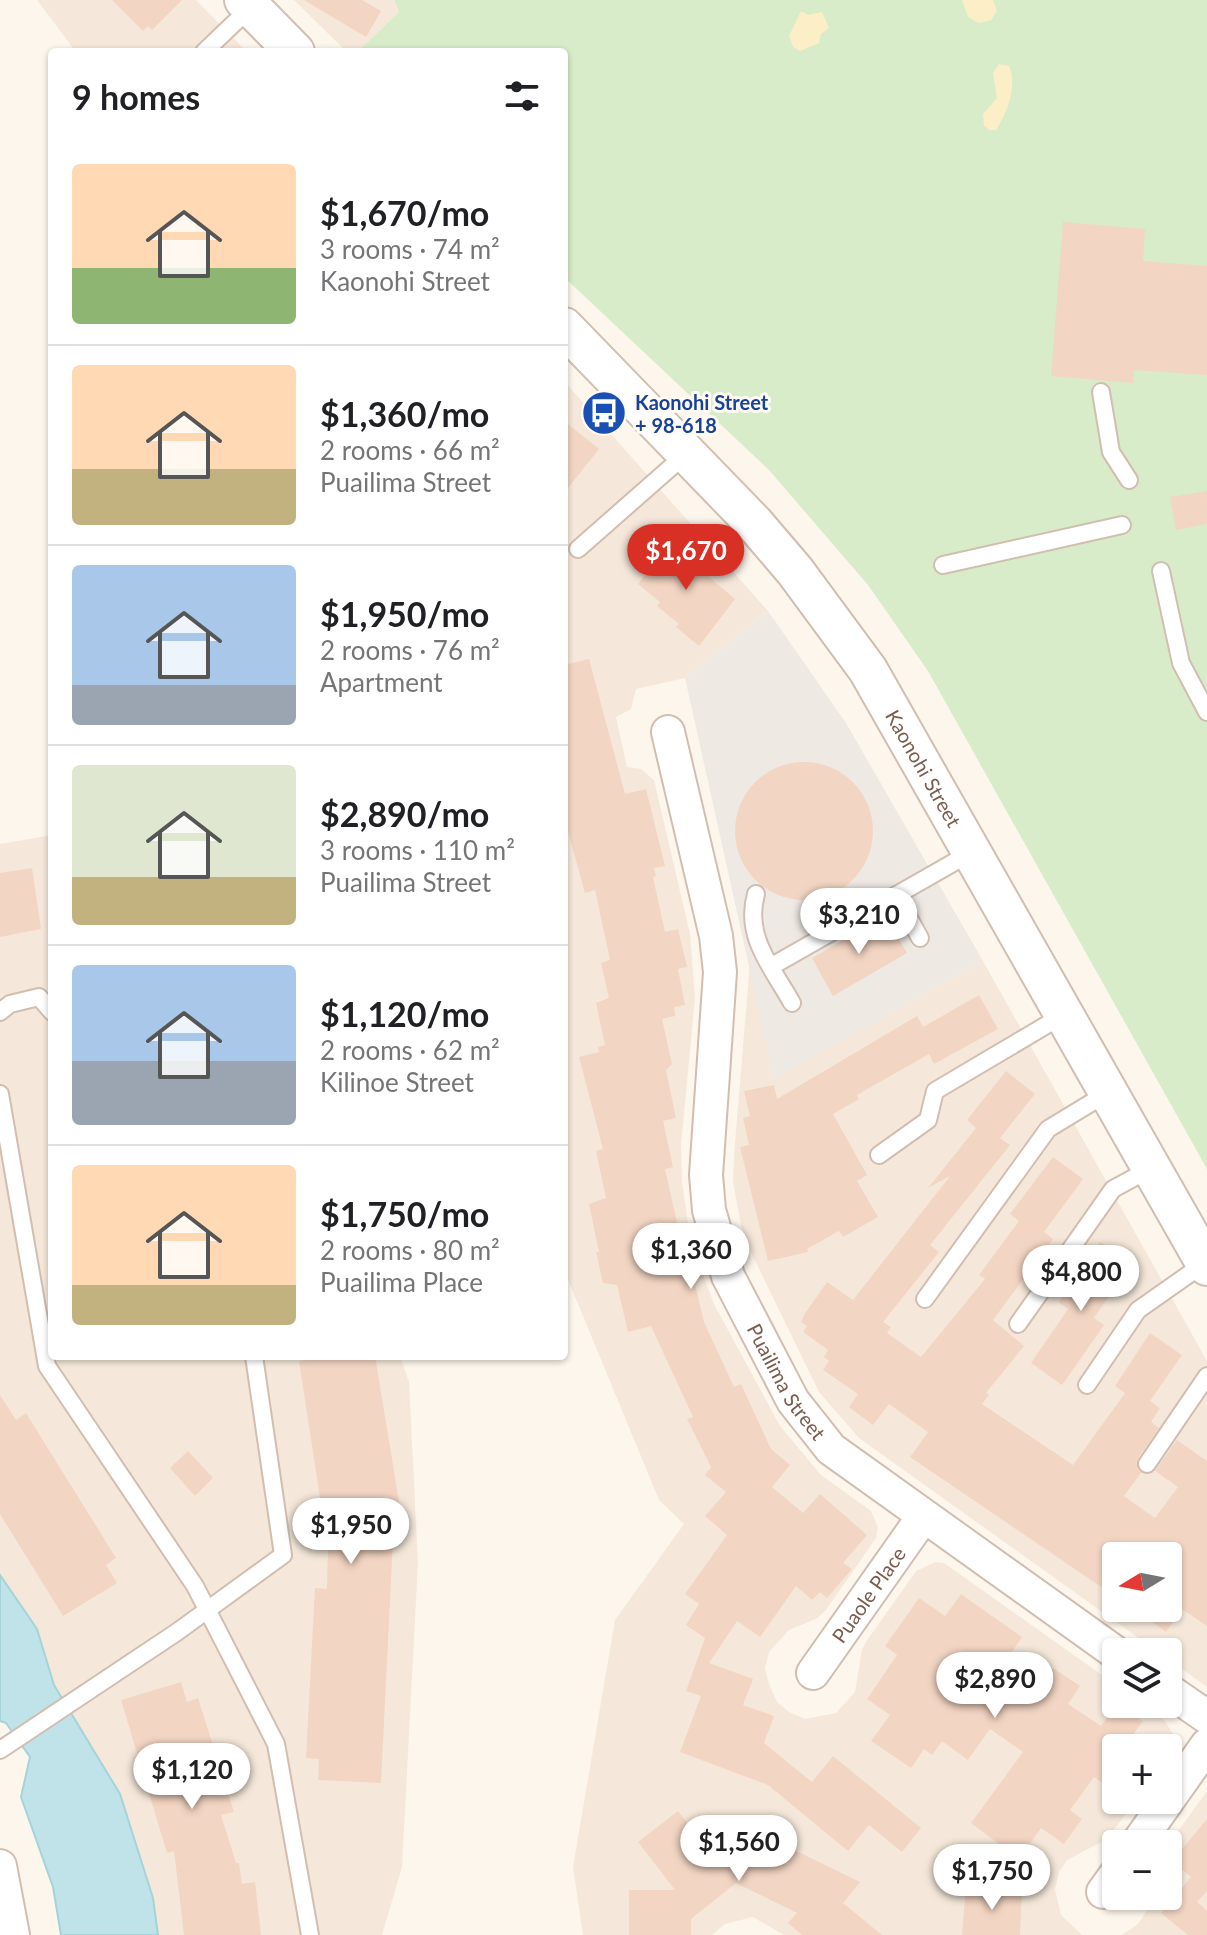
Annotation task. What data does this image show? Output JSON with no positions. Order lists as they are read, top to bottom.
{
  "streets": {
    "street": ["Kaonohi Street", "Puailima Street", "Puaole Place"]
  },
  "crossings": [
    ["Puailima Street", "Puaole Place"]
  ],
  "places": {
    "bus stop": ["Kaonohi Street + 98-618"]
  },
  "north": "left",
  "page": {
    "heading": "9 homes",
    "list": [
      {
        "name": "$1,670/mo",
        "note": "3 rooms · 74 m² · Kaonohi Street"
      },
      {
        "name": "$1,360/mo",
        "note": "2 rooms · 66 m² · Puailima Street"
      },
      {
        "name": "$1,950/mo",
        "note": "2 rooms · 76 m² · Apartment"
      },
      {
        "name": "$2,890/mo",
        "note": "3 rooms · 110 m² · Puailima Street"
      },
      {
        "name": "$1,120/mo",
        "note": "2 rooms · 62 m² · Kilinoe Street"
      },
      {
        "name": "$1,750/mo",
        "note": "2 rooms · 80 m² · Puailima Place"
      }
    ],
    "price": [
      "$1,670",
      "$3,210",
      "$1,360",
      "$4,800",
      "$1,950",
      "$2,890",
      "$1,120",
      "$1,560",
      "$1,750"
    ],
    "map_buttons": ["+", "−"]
  }
}
